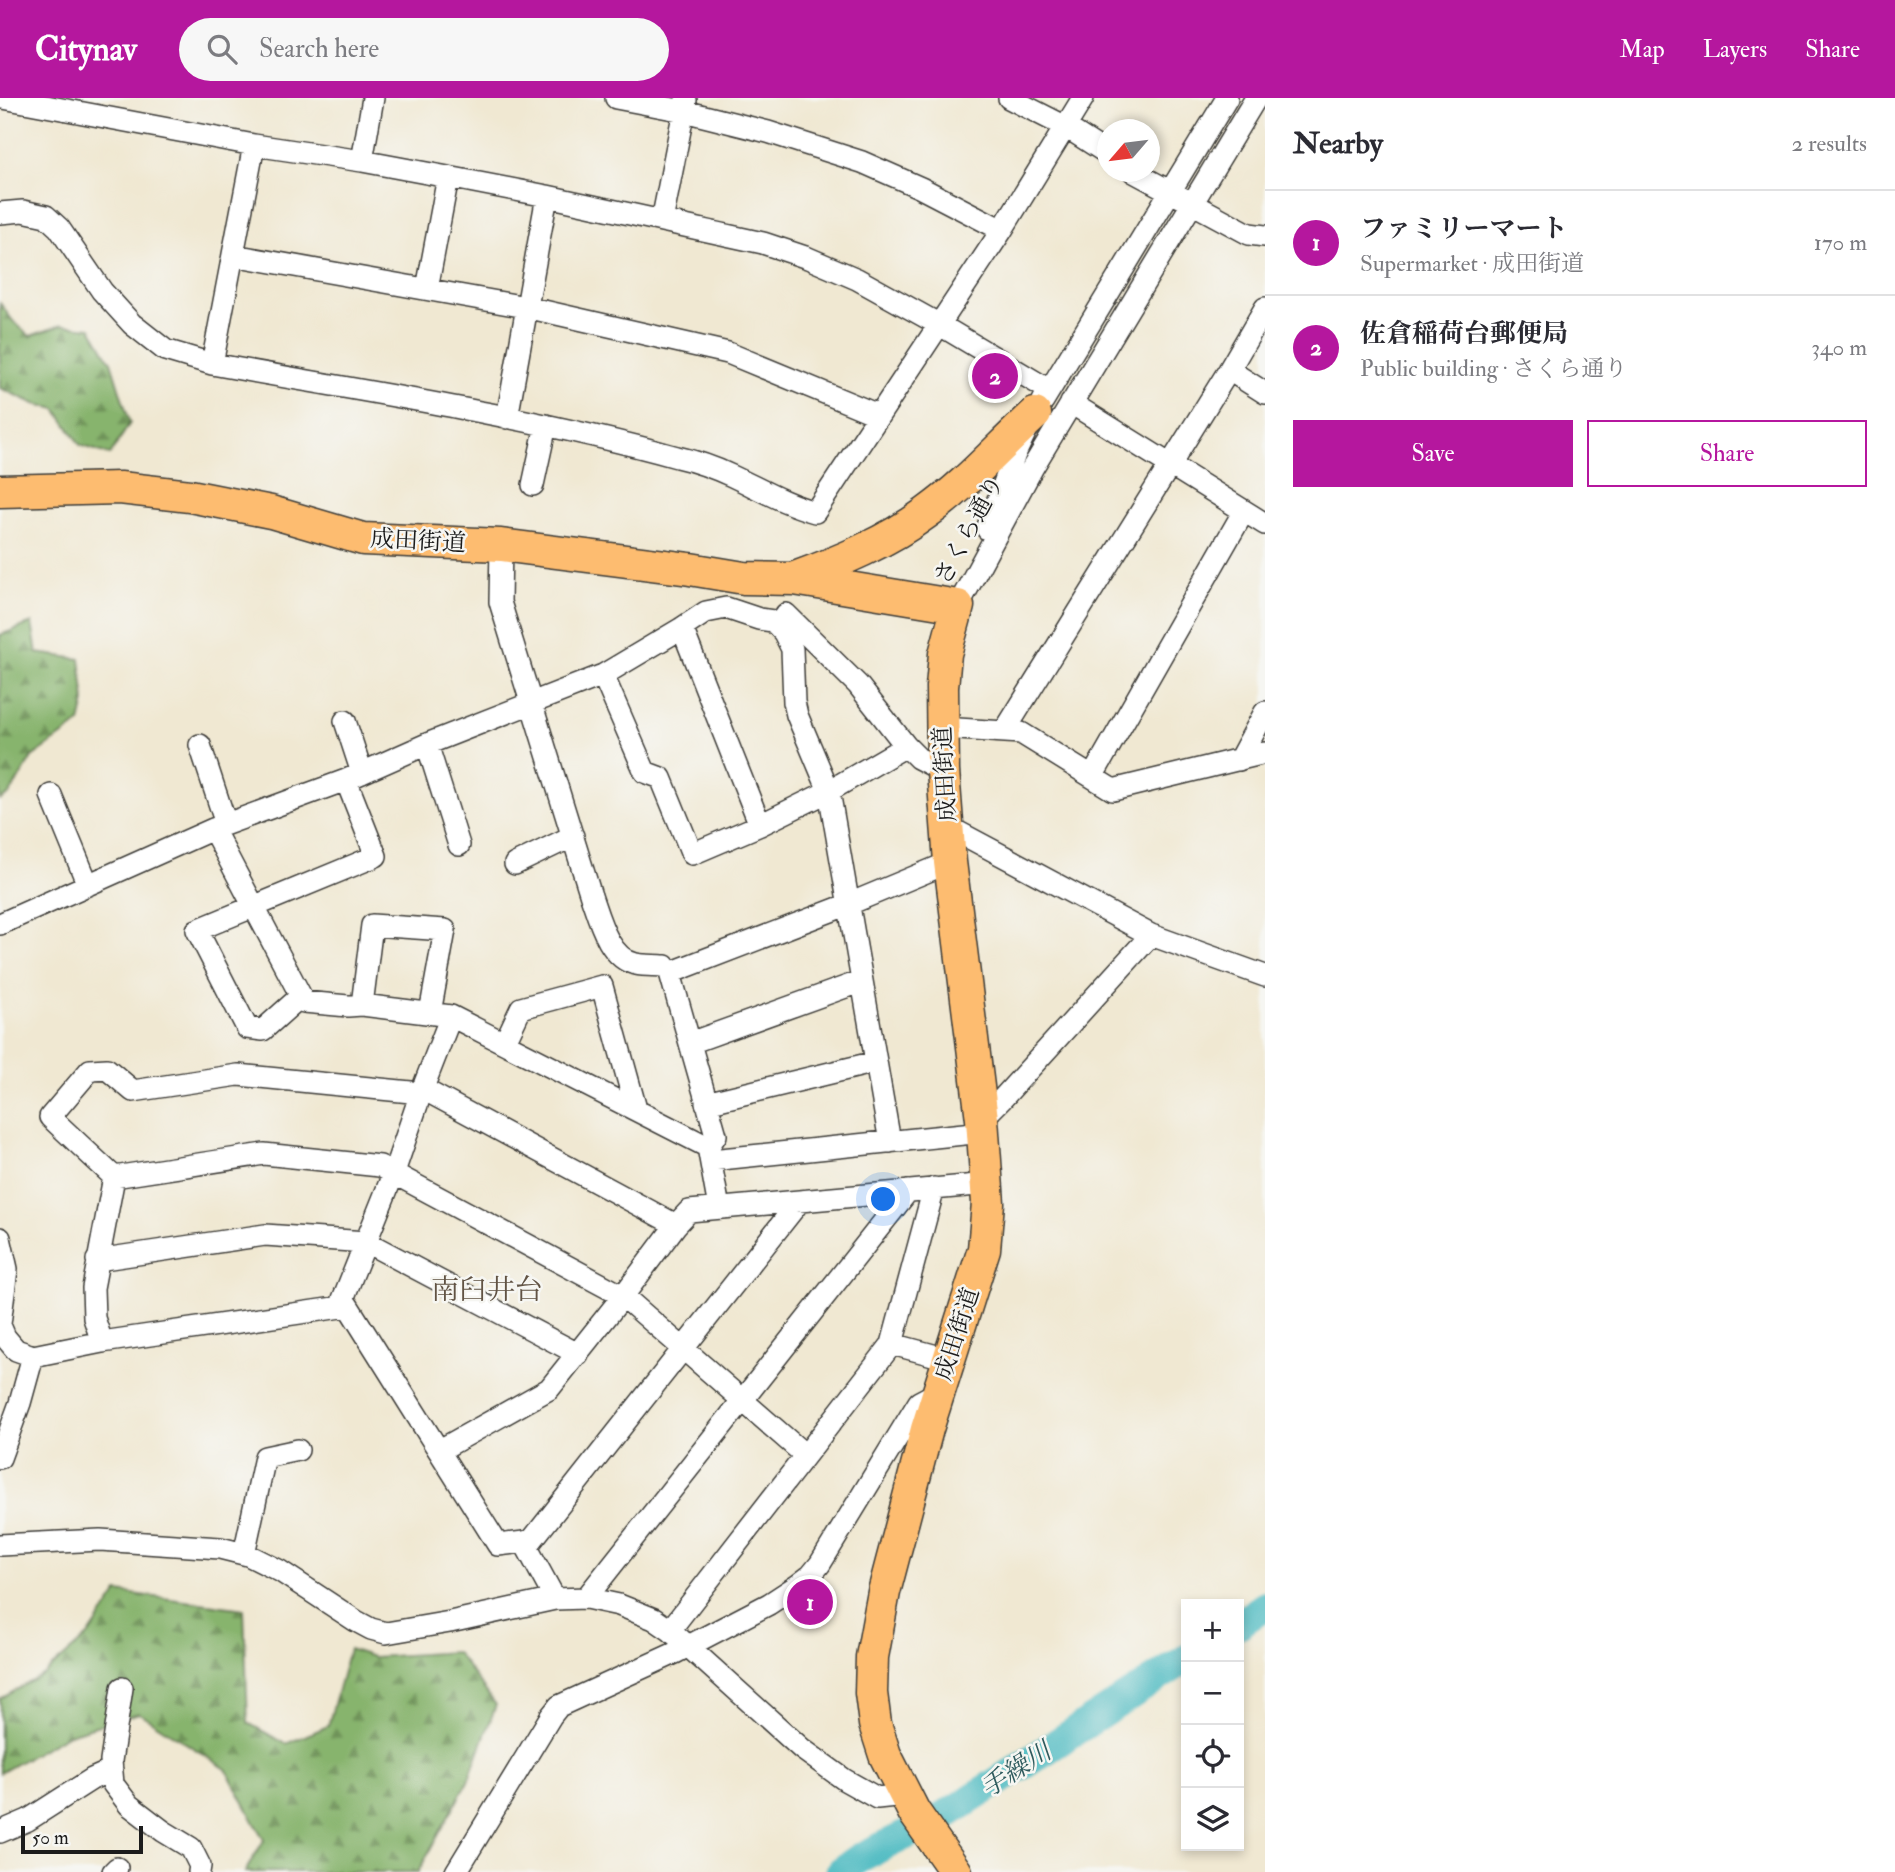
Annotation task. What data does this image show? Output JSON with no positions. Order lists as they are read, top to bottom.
{
  "streets": {
    "highway": ["成田街道"],
    "street": ["さくら通り"]
  },
  "crossings": [
    ["さくら通り", "成田街道"]
  ],
  "districts": ["南臼井台"],
  "water": ["手繰川"],
  "scale_bar": "50 m",
  "north": "bottom left",
  "page": {
    "header": "Citynav",
    "search": "Search here",
    "nav": ["Map", "Layers", "Share"],
    "heading": ["Nearby", "2 results"],
    "list": [
      {
        "mark": "1",
        "name": "ファミリーマート",
        "note": "Supermarket · 成田街道",
        "value": "170 m"
      },
      {
        "mark": "2",
        "name": "佐倉稲荷台郵便局",
        "note": "Public building · さくら通り",
        "value": "340 m"
      }
    ],
    "pins": ["2", "1"],
    "buttons": ["Save", "Share"],
    "map_buttons": ["+", "−"],
    "scale": "50 m"
  }
}
